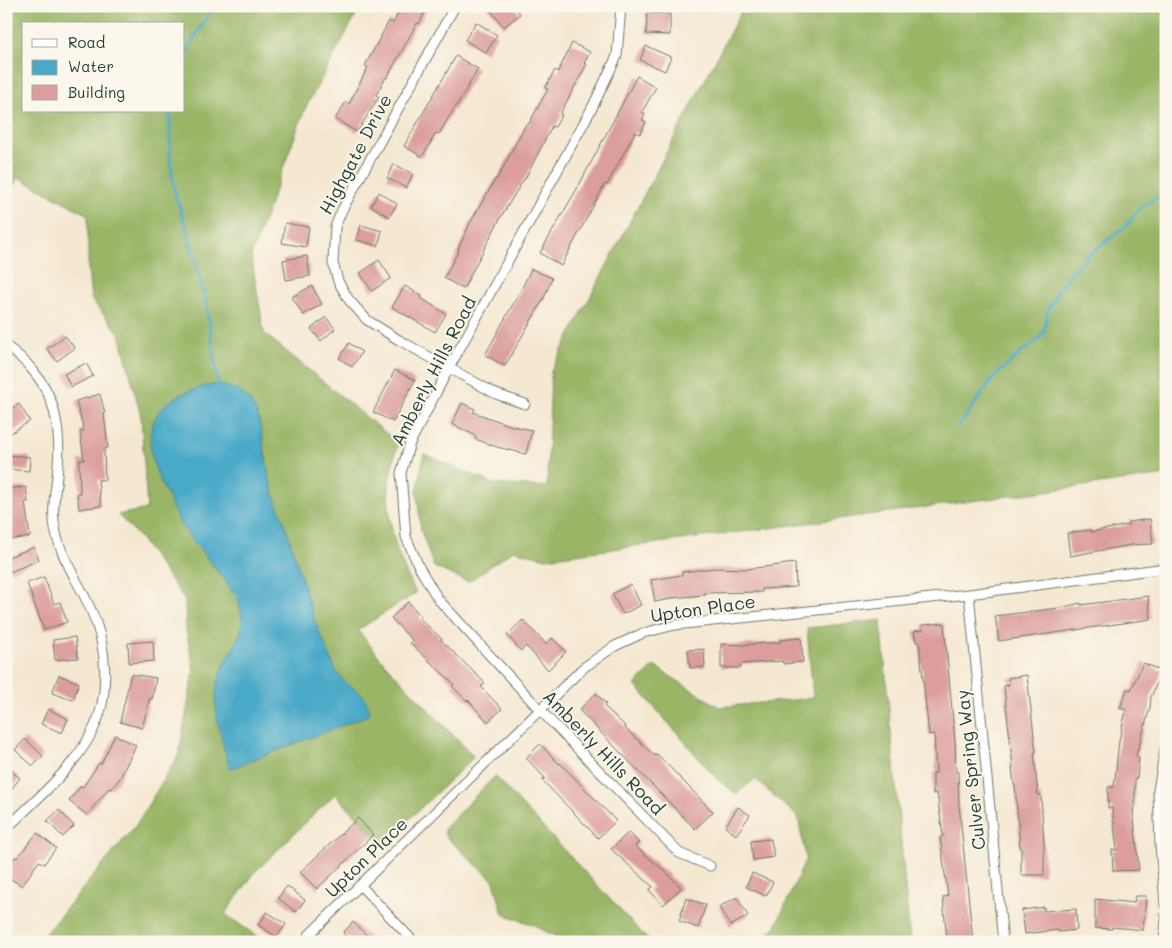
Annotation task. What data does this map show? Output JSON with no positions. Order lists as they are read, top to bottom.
{
  "streets": {
    "street": [
      "Highgate Drive",
      "Amberly Hills Road",
      "Upton Place",
      "Culver Spring Way"
    ]
  },
  "crossings": [
    ["Highgate Drive", "Amberly Hills Road"],
    ["Amberly Hills Road", "Upton Place"],
    ["Upton Place", "Culver Spring Way"]
  ],
  "legend": ["Road", "Water", "Building"]
}
